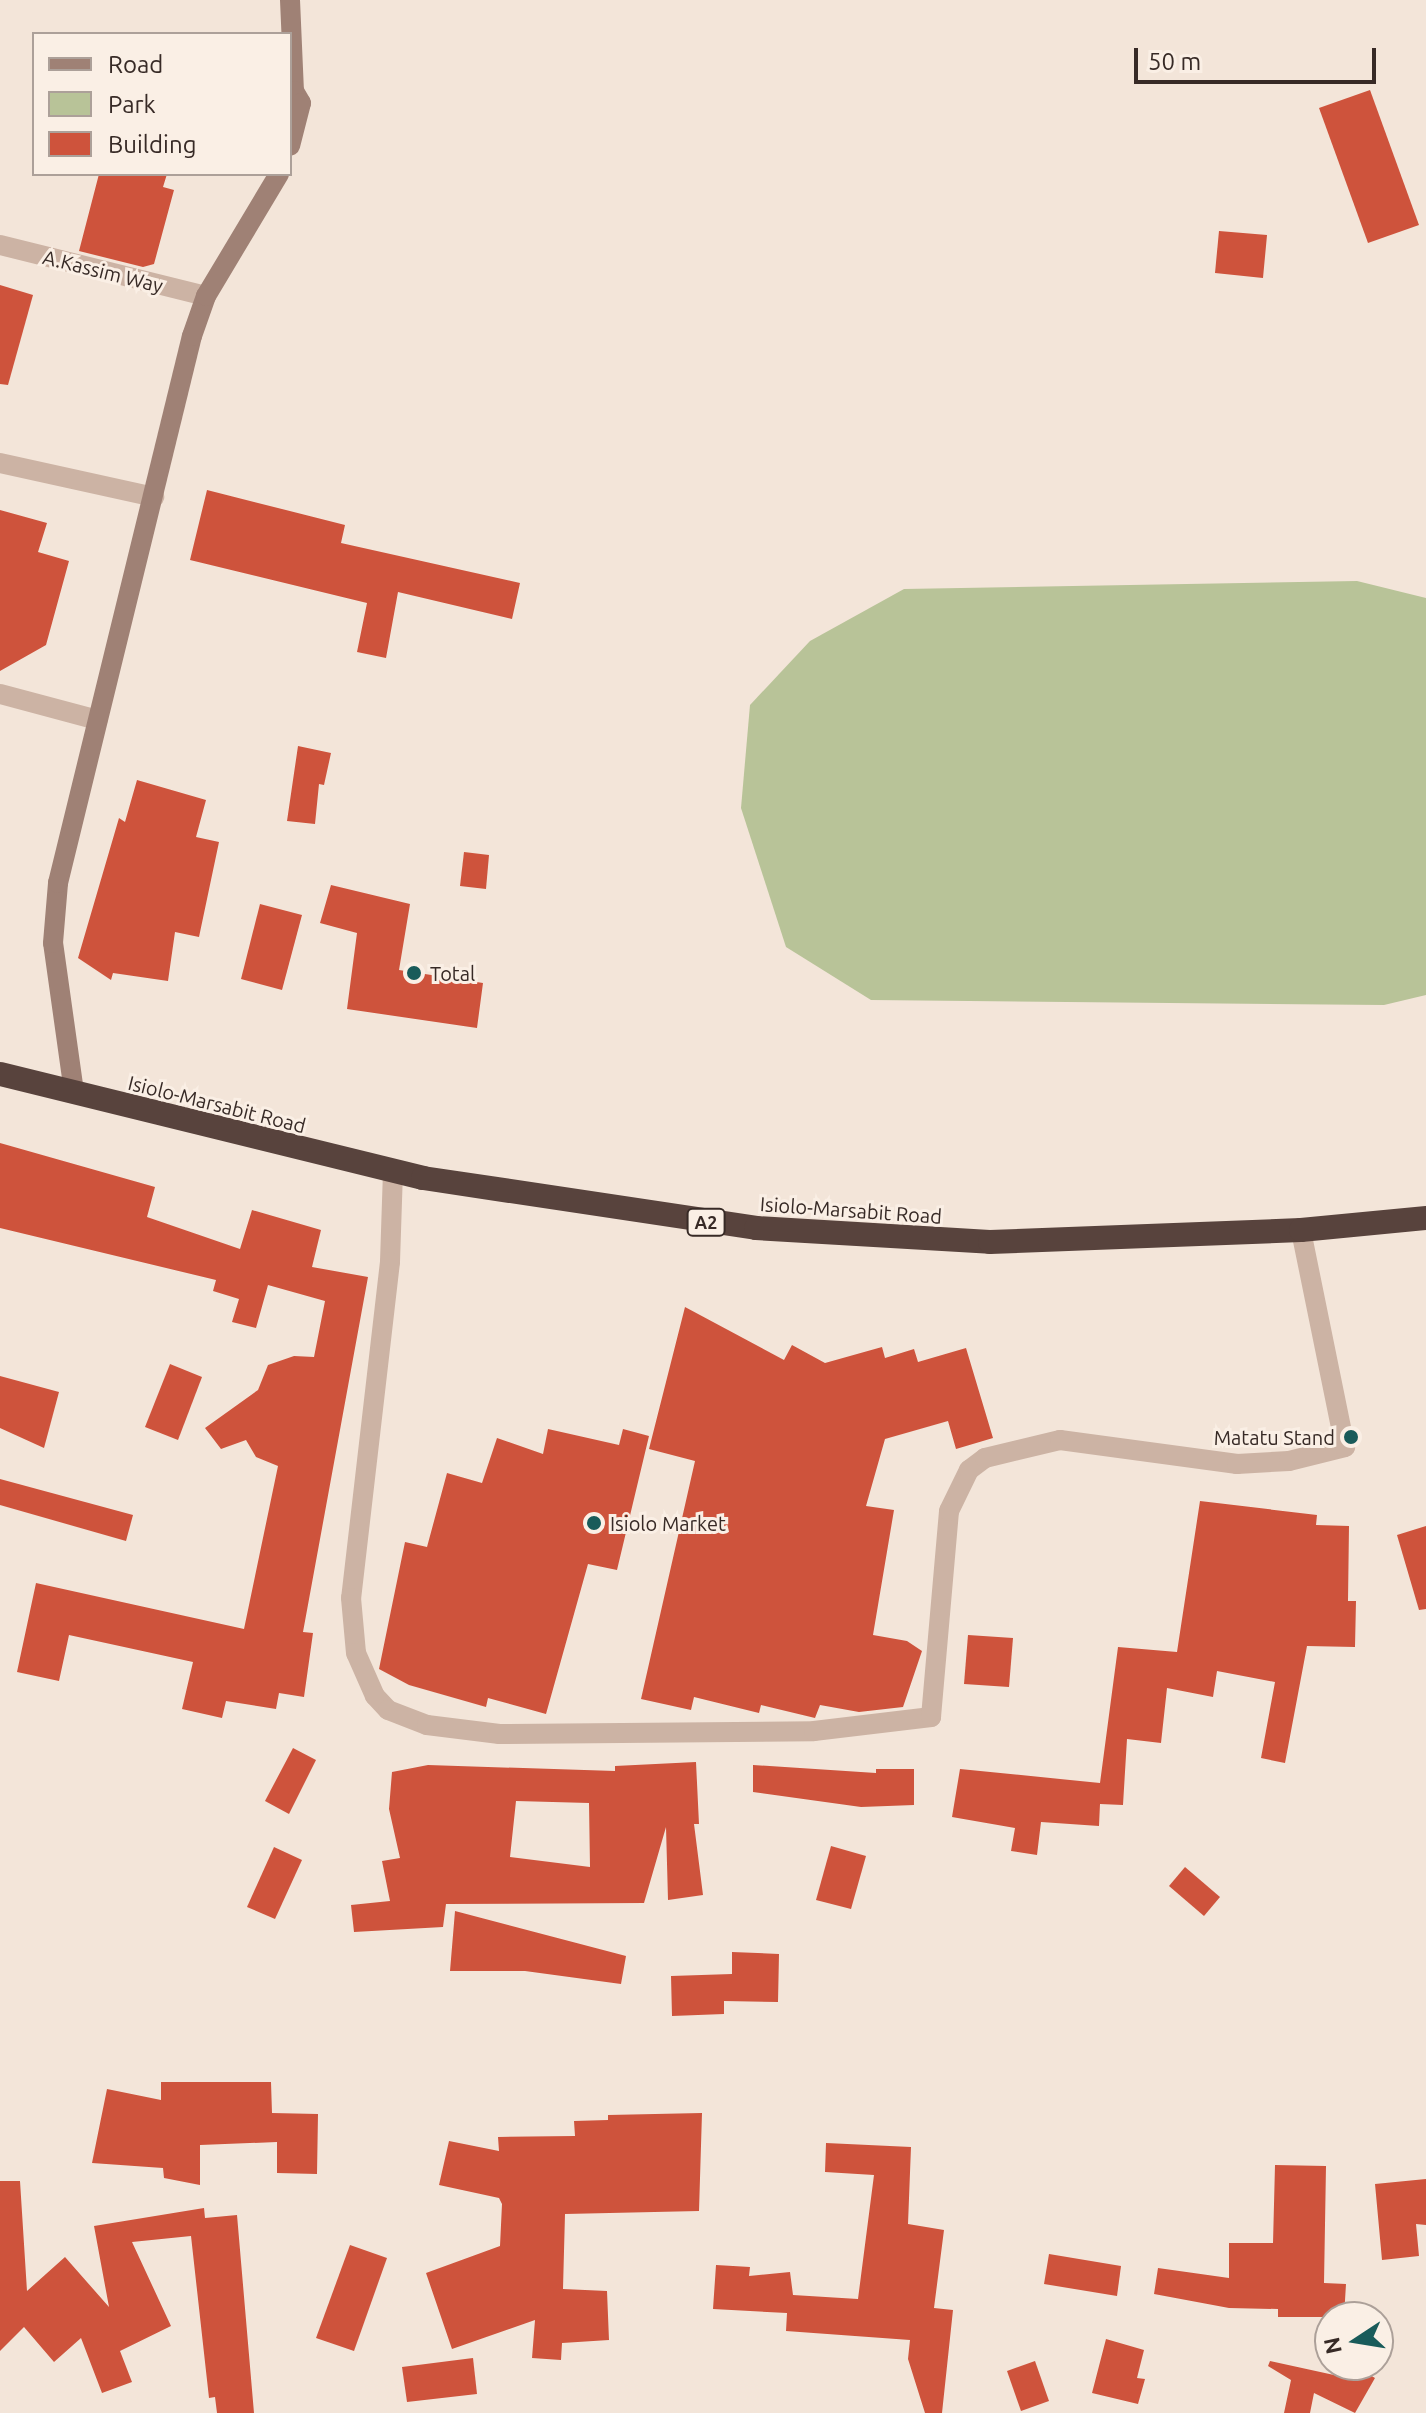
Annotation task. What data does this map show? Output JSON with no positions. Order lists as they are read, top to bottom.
{
  "streets": {
    "highway": ["Isiolo-Marsabit Road", "A2"],
    "street": ["A.Kassim Way"]
  },
  "places": ["Total", "Matatu Stand", "Isiolo Market"],
  "legend": ["Road", "Park", "Building"],
  "scale_bar": "50 m",
  "north": "left"
}
